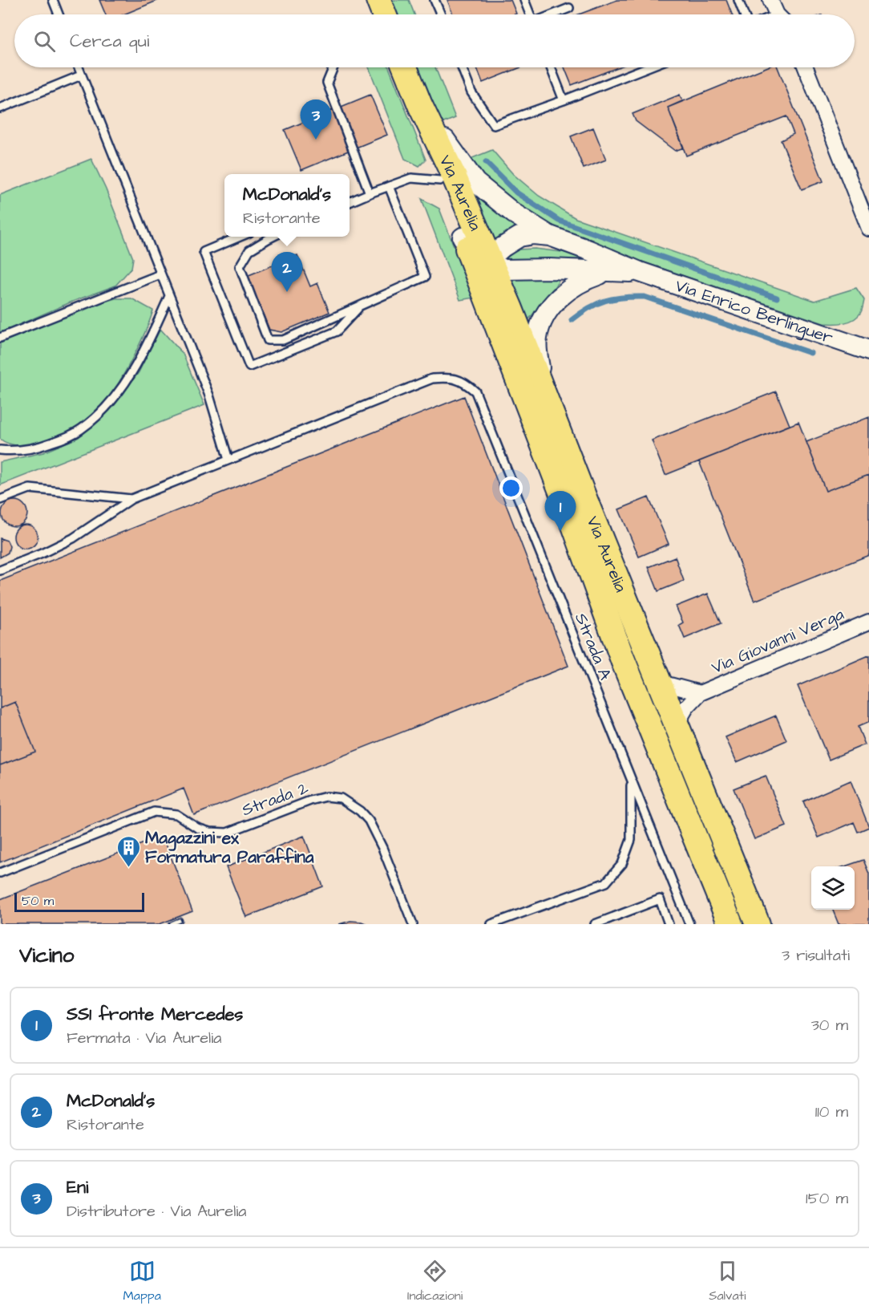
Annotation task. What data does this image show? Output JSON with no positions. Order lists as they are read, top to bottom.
{
  "streets": {
    "main road": ["Via Aurelia"],
    "street": ["Via Enrico Berlinguer", "Via Giovanni Verga"],
    "lane": ["Strada A", "Strada 2"]
  },
  "crossings": [
    ["Via Aurelia", "Via Enrico Berlinguer"],
    ["Via Aurelia", "Via Giovanni Verga"]
  ],
  "places": {
    "building": ["Magazzini ex Formatura Paraffina"]
  },
  "scale_bar": "50 m",
  "page": {
    "search": "Cerca qui",
    "pins": ["3", "2", "1"],
    "popup": ["McDonald's", "Ristorante"],
    "scale": "50 m",
    "heading": ["Vicino", "3 risultati"],
    "list": [
      {
        "mark": "1",
        "name": "SS1 fronte Mercedes",
        "note": "Fermata · Via Aurelia",
        "value": "30 m"
      },
      {
        "mark": "2",
        "name": "McDonald's",
        "note": "Ristorante",
        "value": "110 m"
      },
      {
        "mark": "3",
        "name": "Eni",
        "note": "Distributore · Via Aurelia",
        "value": "150 m"
      }
    ],
    "nav": ["Mappa", "Indicazioni", "Salvati"]
  }
}
